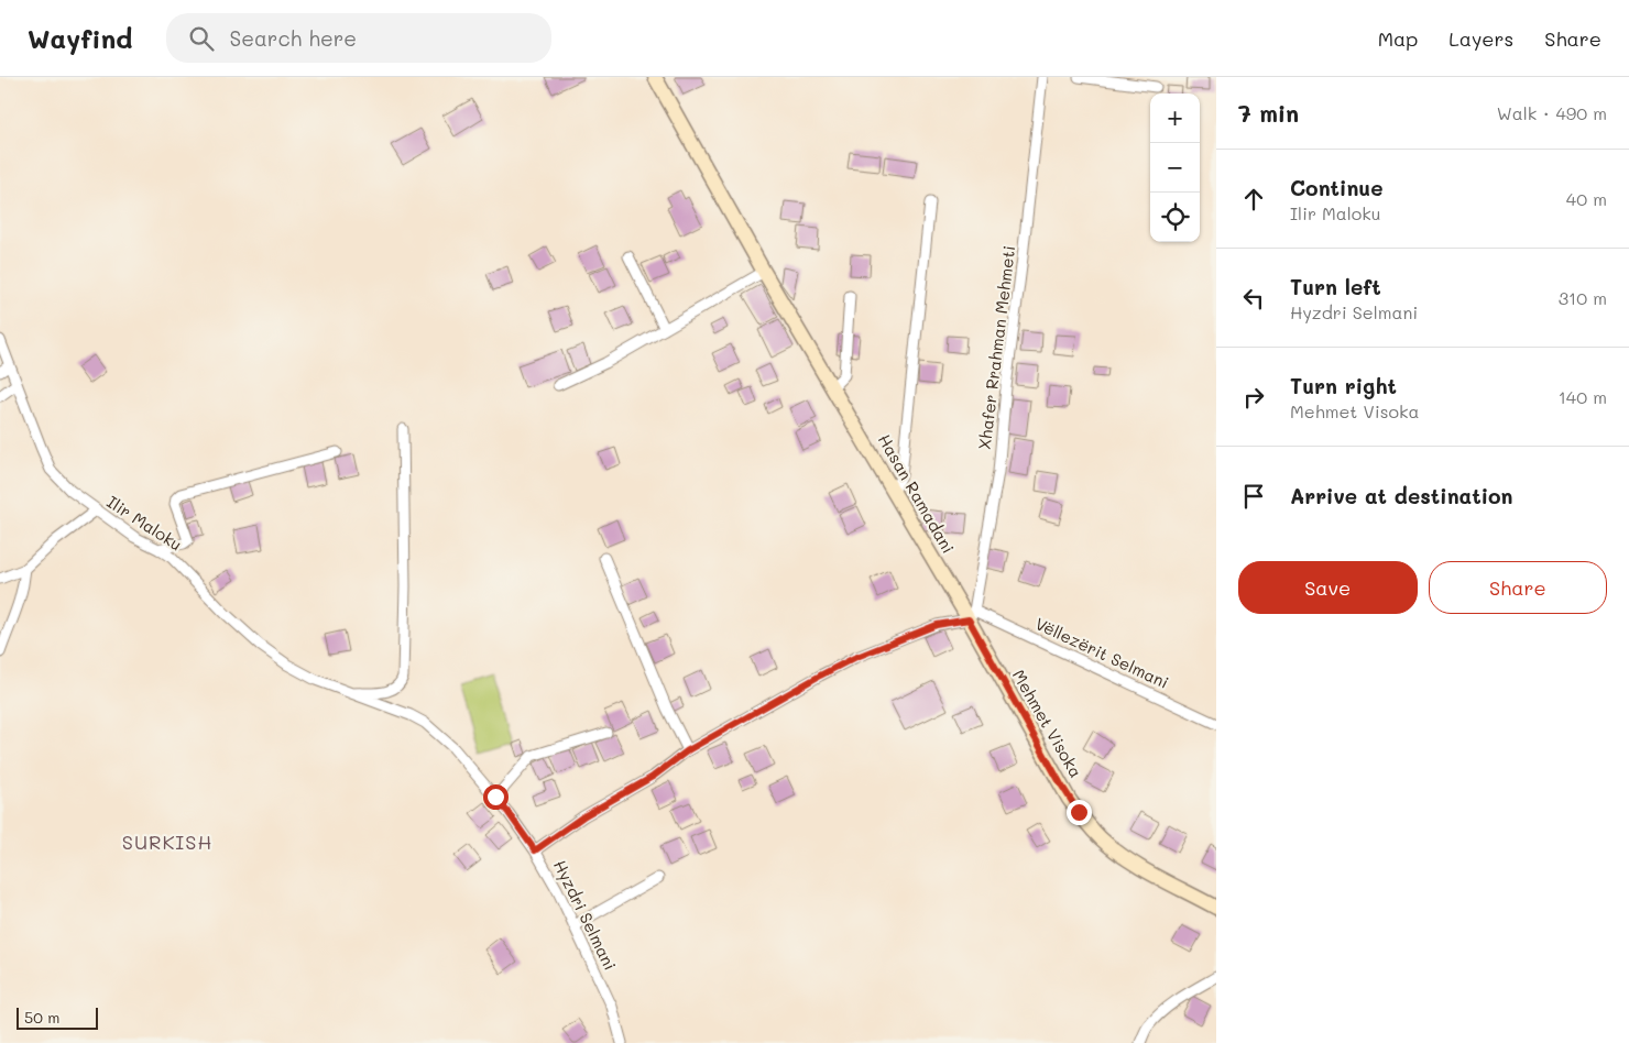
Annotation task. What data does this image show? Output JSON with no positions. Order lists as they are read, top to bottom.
{
  "streets": {
    "main road": ["Hasan Ramadani", "Mehmet Visoka"],
    "street": [
      "Xhafer Rrahman Mehmeti",
      "Ilir Maloku",
      "Vëllezërit Selmani",
      "Hyzdri Selmani"
    ]
  },
  "crossings": [
    ["Xhafer Rrahman Mehmeti", "Hasan Ramadani"],
    ["Xhafer Rrahman Mehmeti", "Vëllezërit Selmani"],
    ["Xhafer Rrahman Mehmeti", "Mehmet Visoka"],
    ["Xhafer Rrahman Mehmeti", "Hyzdri Selmani"],
    ["Hasan Ramadani", "Vëllezërit Selmani"],
    ["Hasan Ramadani", "Mehmet Visoka"],
    ["Hasan Ramadani", "Hyzdri Selmani"],
    ["Ilir Maloku", "Hyzdri Selmani"],
    ["Vëllezërit Selmani", "Mehmet Visoka"],
    ["Vëllezërit Selmani", "Hyzdri Selmani"],
    ["Mehmet Visoka", "Hyzdri Selmani"]
  ],
  "districts": ["SURKISH"],
  "scale_bar": "50 m",
  "page": {
    "header": "Wayfind",
    "search": "Search here",
    "nav": ["Map", "Layers", "Share"],
    "heading": ["7 min", "Walk · 490 m"],
    "map_buttons": ["+", "−"],
    "list": [
      ["Continue", "Ilir Maloku", "40 m"],
      ["Turn left", "Hyzdri Selmani", "310 m"],
      ["Turn right", "Mehmet Visoka", "140 m"],
      "Arrive at destination"
    ],
    "buttons": ["Save", "Share"],
    "scale": "50 m"
  }
}
